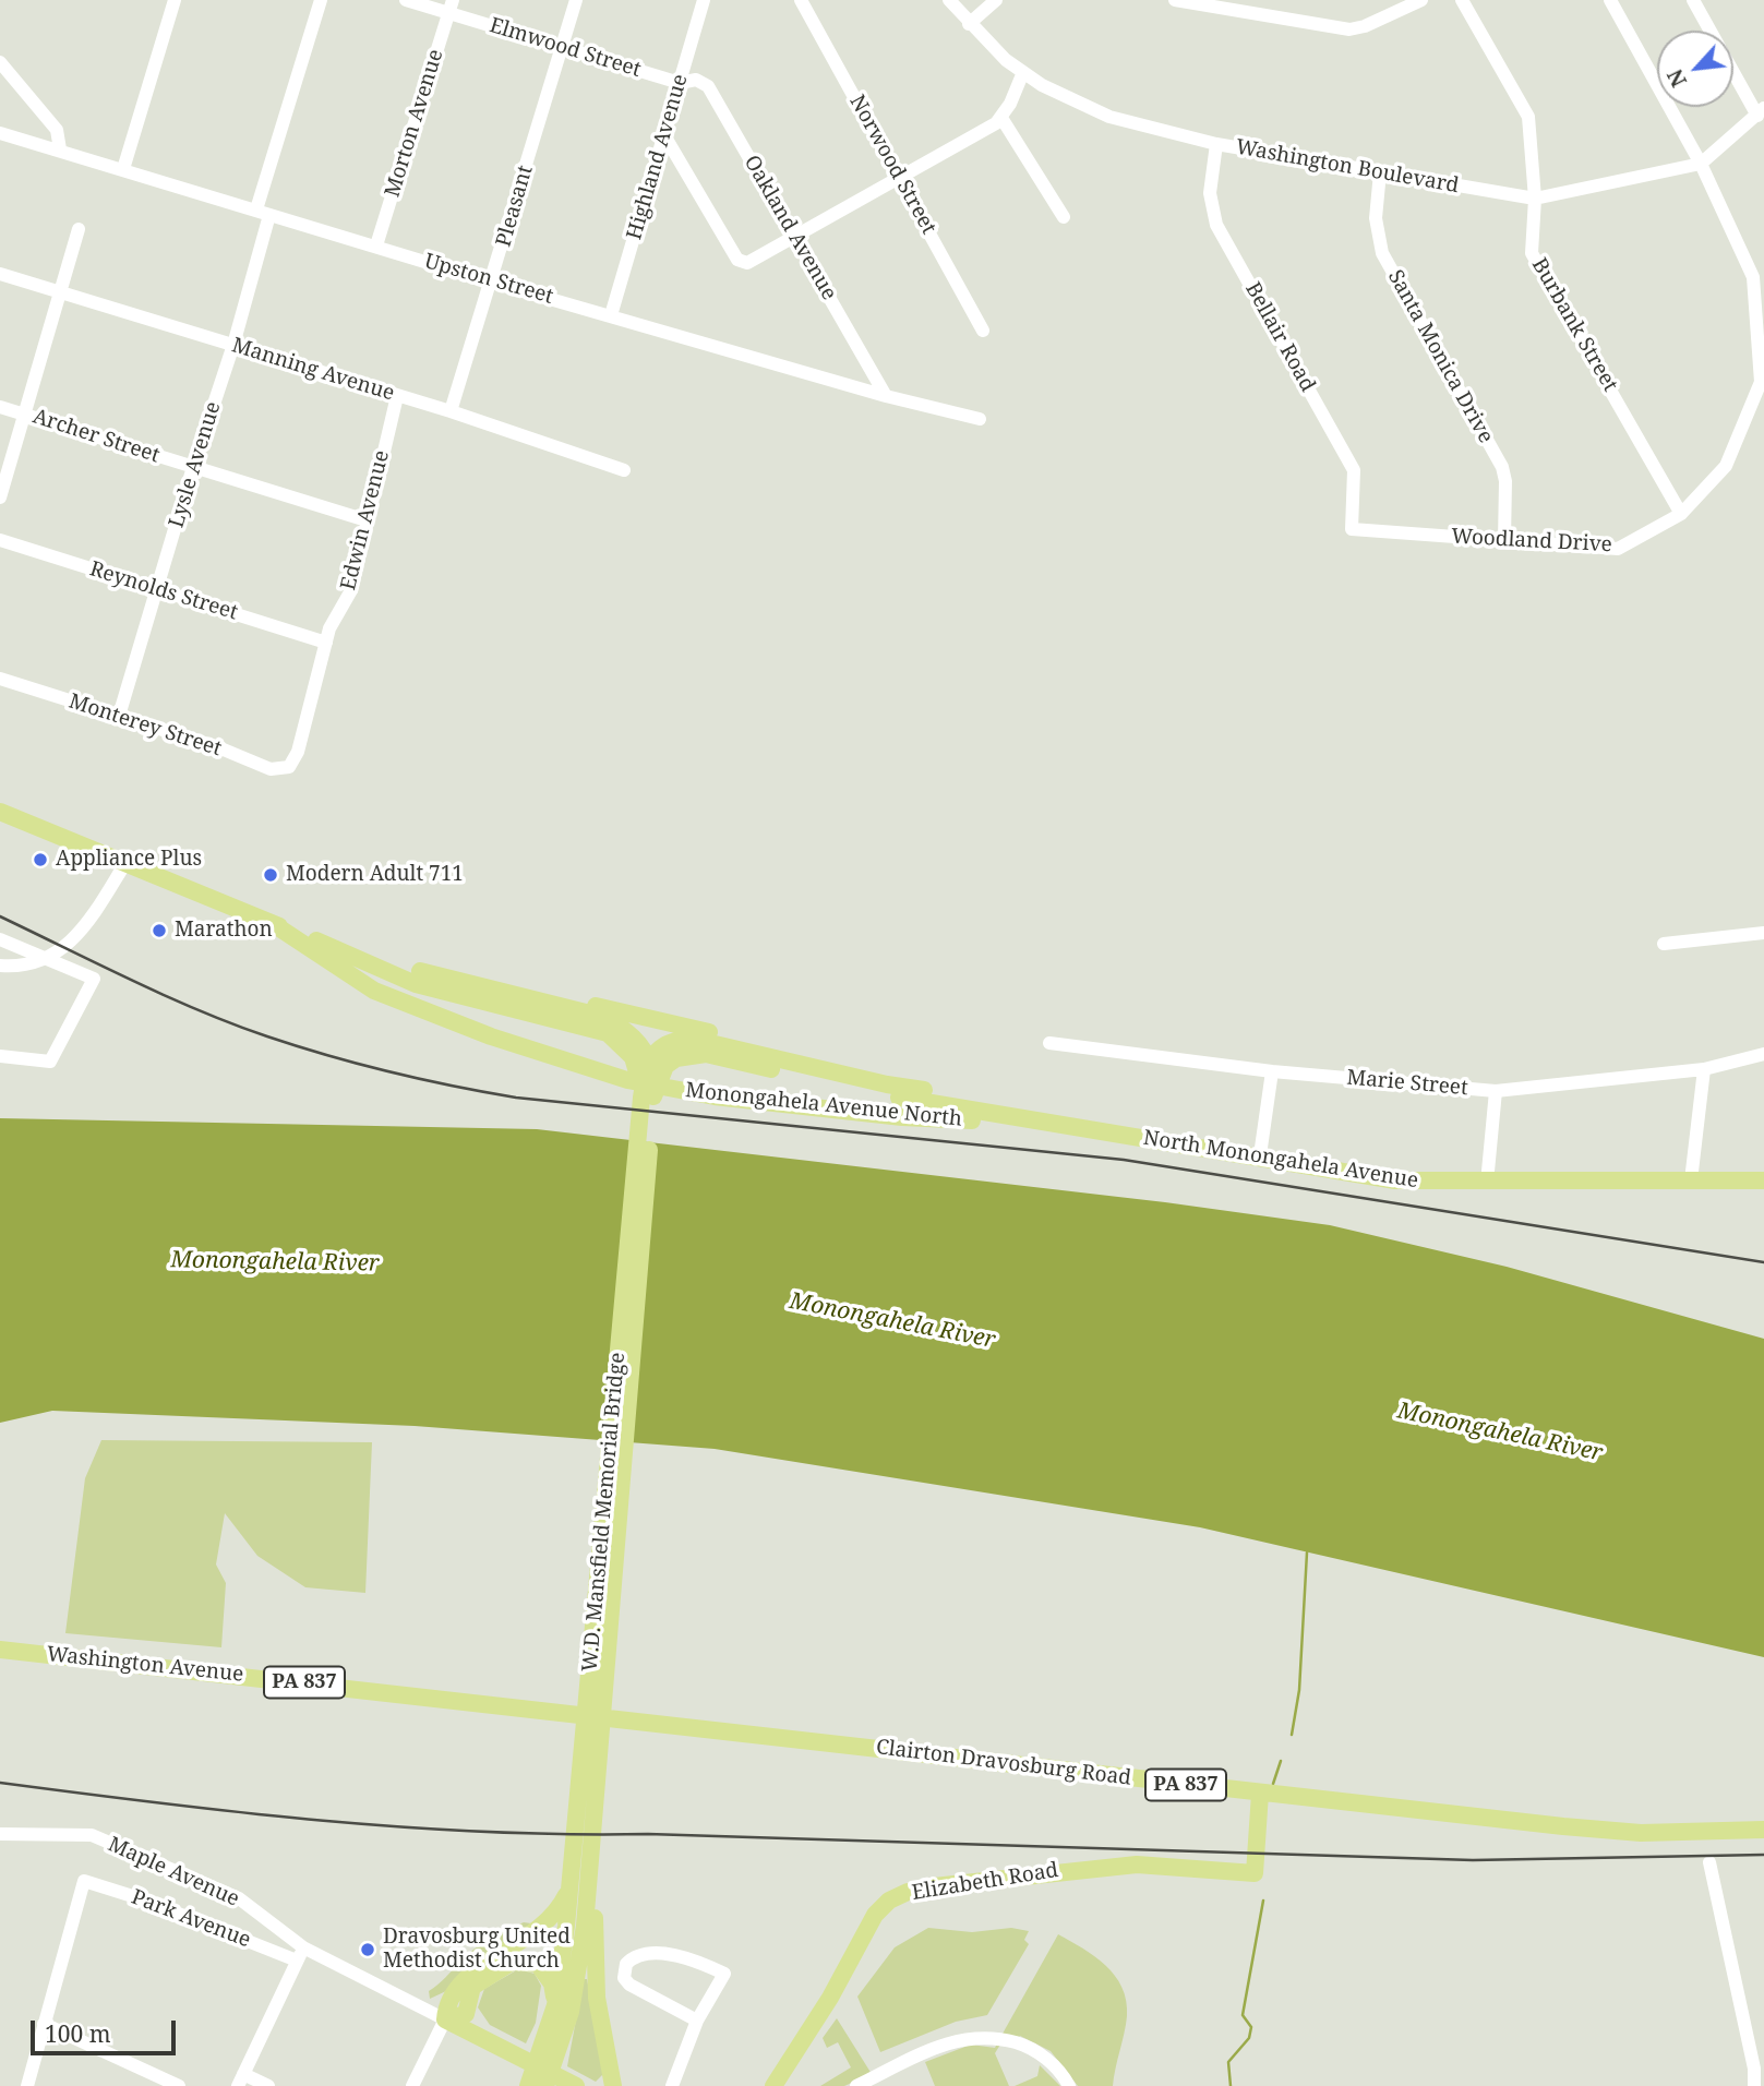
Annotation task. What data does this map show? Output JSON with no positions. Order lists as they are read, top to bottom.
{
  "streets": {
    "main road": [
      "Monongahela Avenue North",
      "North Monongahela Avenue",
      "W.D. Mansfield Memorial Bridge",
      "Washington Avenue",
      "PA 837",
      "Clairton Dravosburg Road",
      "Maple Avenue",
      "Elizabeth Road"
    ],
    "street": [
      "Elmwood Street",
      "Morton Avenue",
      "Highland Avenue",
      "Norwood Street",
      "Washington Boulevard",
      "Pleasant",
      "Oakland Avenue",
      "Upston Street",
      "Burbank Street",
      "Bellair Road",
      "Santa Monica Drive",
      "Manning Avenue",
      "Archer Street",
      "Lysle Avenue",
      "Edwin Avenue",
      "Woodland Drive",
      "Reynolds Street",
      "Monterey Street",
      "Marie Street",
      "Park Avenue"
    ]
  },
  "crossings": [
    ["Elmwood Street", "Morton Avenue"],
    ["Elmwood Street", "Highland Avenue"],
    ["Elmwood Street", "Pleasant"],
    ["Elmwood Street", "Oakland Avenue"],
    ["Morton Avenue", "Upston Street"],
    ["Highland Avenue", "Oakland Avenue"],
    ["Highland Avenue", "Upston Street"],
    ["Washington Boulevard", "Burbank Street"],
    ["Washington Boulevard", "Bellair Road"],
    ["Washington Boulevard", "Santa Monica Drive"],
    ["Washington Boulevard", "Woodland Drive"],
    ["Pleasant", "Upston Street"],
    ["Pleasant", "Manning Avenue"],
    ["Oakland Avenue", "Upston Street"],
    ["Upston Street", "Lysle Avenue"],
    ["Burbank Street", "Woodland Drive"],
    ["Bellair Road", "Woodland Drive"],
    ["Santa Monica Drive", "Woodland Drive"],
    ["Manning Avenue", "Lysle Avenue"],
    ["Manning Avenue", "Edwin Avenue"],
    ["Archer Street", "Lysle Avenue"],
    ["Archer Street", "Edwin Avenue"],
    ["Lysle Avenue", "Reynolds Street"],
    ["Lysle Avenue", "Monterey Street"],
    ["Edwin Avenue", "Reynolds Street"],
    ["Edwin Avenue", "Monterey Street"],
    ["Monongahela Avenue North", "North Monongahela Avenue"],
    ["W.D. Mansfield Memorial Bridge", "Washington Avenue"],
    ["W.D. Mansfield Memorial Bridge", "Clairton Dravosburg Road"],
    ["Washington Avenue", "Clairton Dravosburg Road"],
    ["Clairton Dravosburg Road", "Elizabeth Road"],
    ["Maple Avenue", "Park Avenue"]
  ],
  "water": ["Monongahela River"],
  "places": [
    "Appliance Plus",
    "Modern Adult 711",
    "Marathon",
    "Dravosburg United Methodist Church"
  ],
  "scale_bar": "100 m",
  "north": "bottom left"
}
